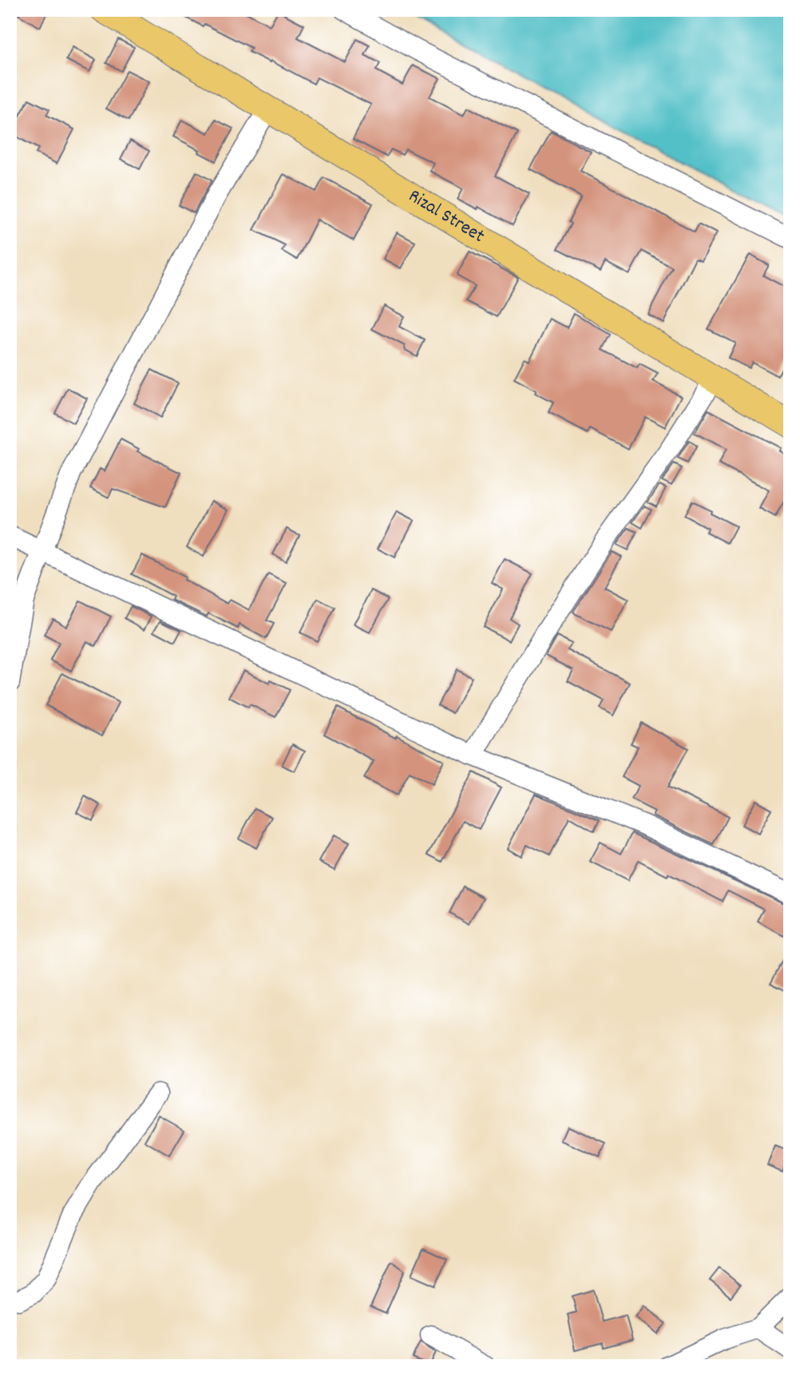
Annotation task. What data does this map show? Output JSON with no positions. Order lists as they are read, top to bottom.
{
  "streets": {
    "main road": ["Rizal Street"]
  }
}
